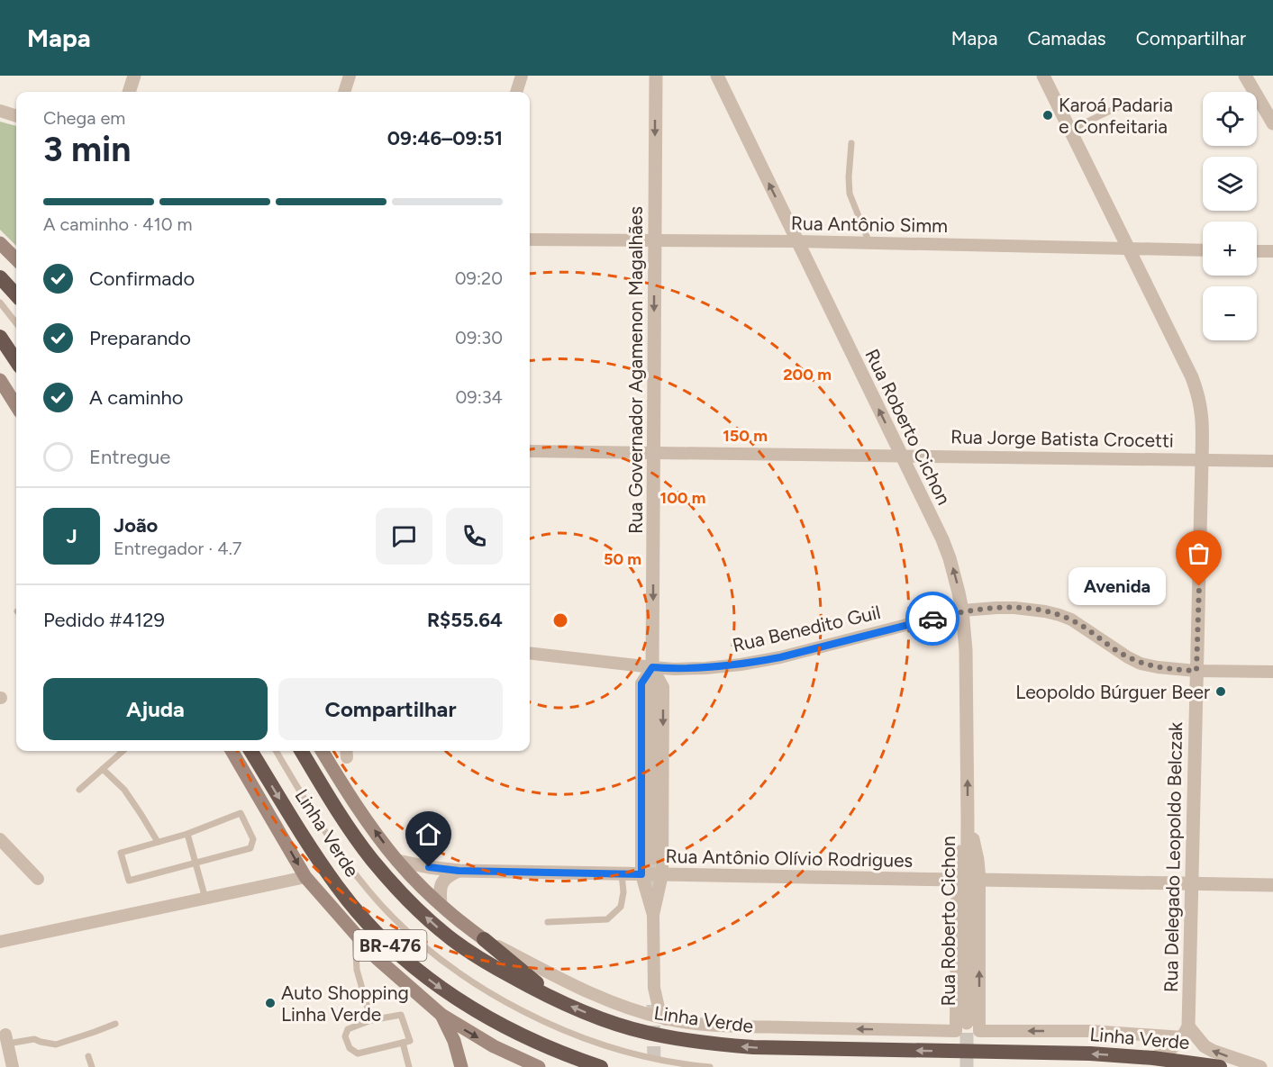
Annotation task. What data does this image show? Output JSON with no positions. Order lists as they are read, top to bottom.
{
  "streets": {
    "highway": ["Linha Verde", "BR-476"],
    "street": [
      "Rua Antônio Simm",
      "Rua Governador Agamenon Magalhães",
      "Rua Roberto Cichon",
      "Rua Jorge Batista Crocetti",
      "Rua Benedito Guil",
      "Rua Delegado Leopoldo Belczak",
      "Rua Antônio Olívio Rodrigues"
    ]
  },
  "crossings": [
    ["Rua Antônio Simm", "Rua Governador Agamenon Magalhães"],
    ["Rua Antônio Simm", "Rua Roberto Cichon"],
    ["Rua Antônio Simm", "Rua Delegado Leopoldo Belczak"],
    ["Rua Governador Agamenon Magalhães", "Rua Jorge Batista Crocetti"],
    ["Rua Governador Agamenon Magalhães", "Rua Benedito Guil"],
    ["Rua Roberto Cichon", "Rua Jorge Batista Crocetti"],
    ["Rua Roberto Cichon", "Rua Benedito Guil"],
    ["Rua Roberto Cichon", "Linha Verde"],
    ["Rua Jorge Batista Crocetti", "Rua Delegado Leopoldo Belczak"],
    ["Rua Benedito Guil", "Rua Delegado Leopoldo Belczak"],
    ["Linha Verde", "Rua Delegado Leopoldo Belczak"],
    ["Linha Verde", "Rua Antônio Olívio Rodrigues"]
  ],
  "one_way": ["Rua Governador Agamenon Magalhães", "Rua Roberto Cichon"],
  "places": [
    "Karoá Padaria e Confeitaria",
    "Avenida",
    "Leopoldo Búrguer Beer",
    "Auto Shopping Linha Verde"
  ],
  "page": {
    "header": "Mapa",
    "nav": ["Mapa", "Camadas", "Compartilhar"],
    "map_buttons": ["+", "−"],
    "heading": ["3 min", "Chega em", "09:46–09:51"],
    "panel": [
      "João",
      "Entregador · 4.7",
      "Pedido #4129",
      "R$55.64"
    ],
    "bar": "A caminho · 410 m",
    "list": [
      ["Confirmado", "09:20"],
      ["Preparando", "09:30"],
      ["A caminho", "09:34"],
      "Entregue"
    ],
    "round": "J",
    "bubble": "Avenida",
    "buttons": ["Ajuda", "Compartilhar"]
  },
  "rings": [
    "200 m",
    "150 m",
    "100 m",
    "50 m"
  ]
}
